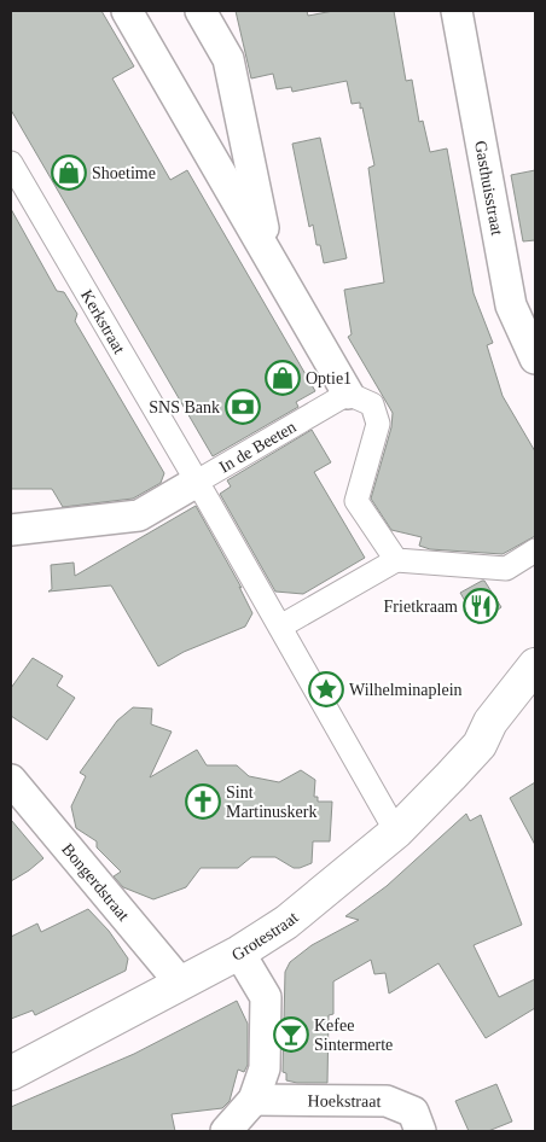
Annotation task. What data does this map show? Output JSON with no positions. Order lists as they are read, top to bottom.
{
  "streets": {
    "main road": ["Grotestraat"],
    "street": [
      "Gasthuisstraat",
      "Kerkstraat",
      "In de Beeten",
      "Bongerdstraat",
      "Hoekstraat"
    ]
  },
  "crossings": [
    ["Kerkstraat", "In de Beeten"],
    ["Bongerdstraat", "Grotestraat"]
  ],
  "places": {
    "shop": ["Shoetime", "Optie1"],
    "bank": ["SNS Bank"],
    "restaurant": ["Frietkraam"],
    "place": ["Wilhelminaplein"],
    "church": ["Sint Martinuskerk"],
    "bar": ["Kefee Sintermerte"]
  }
}
